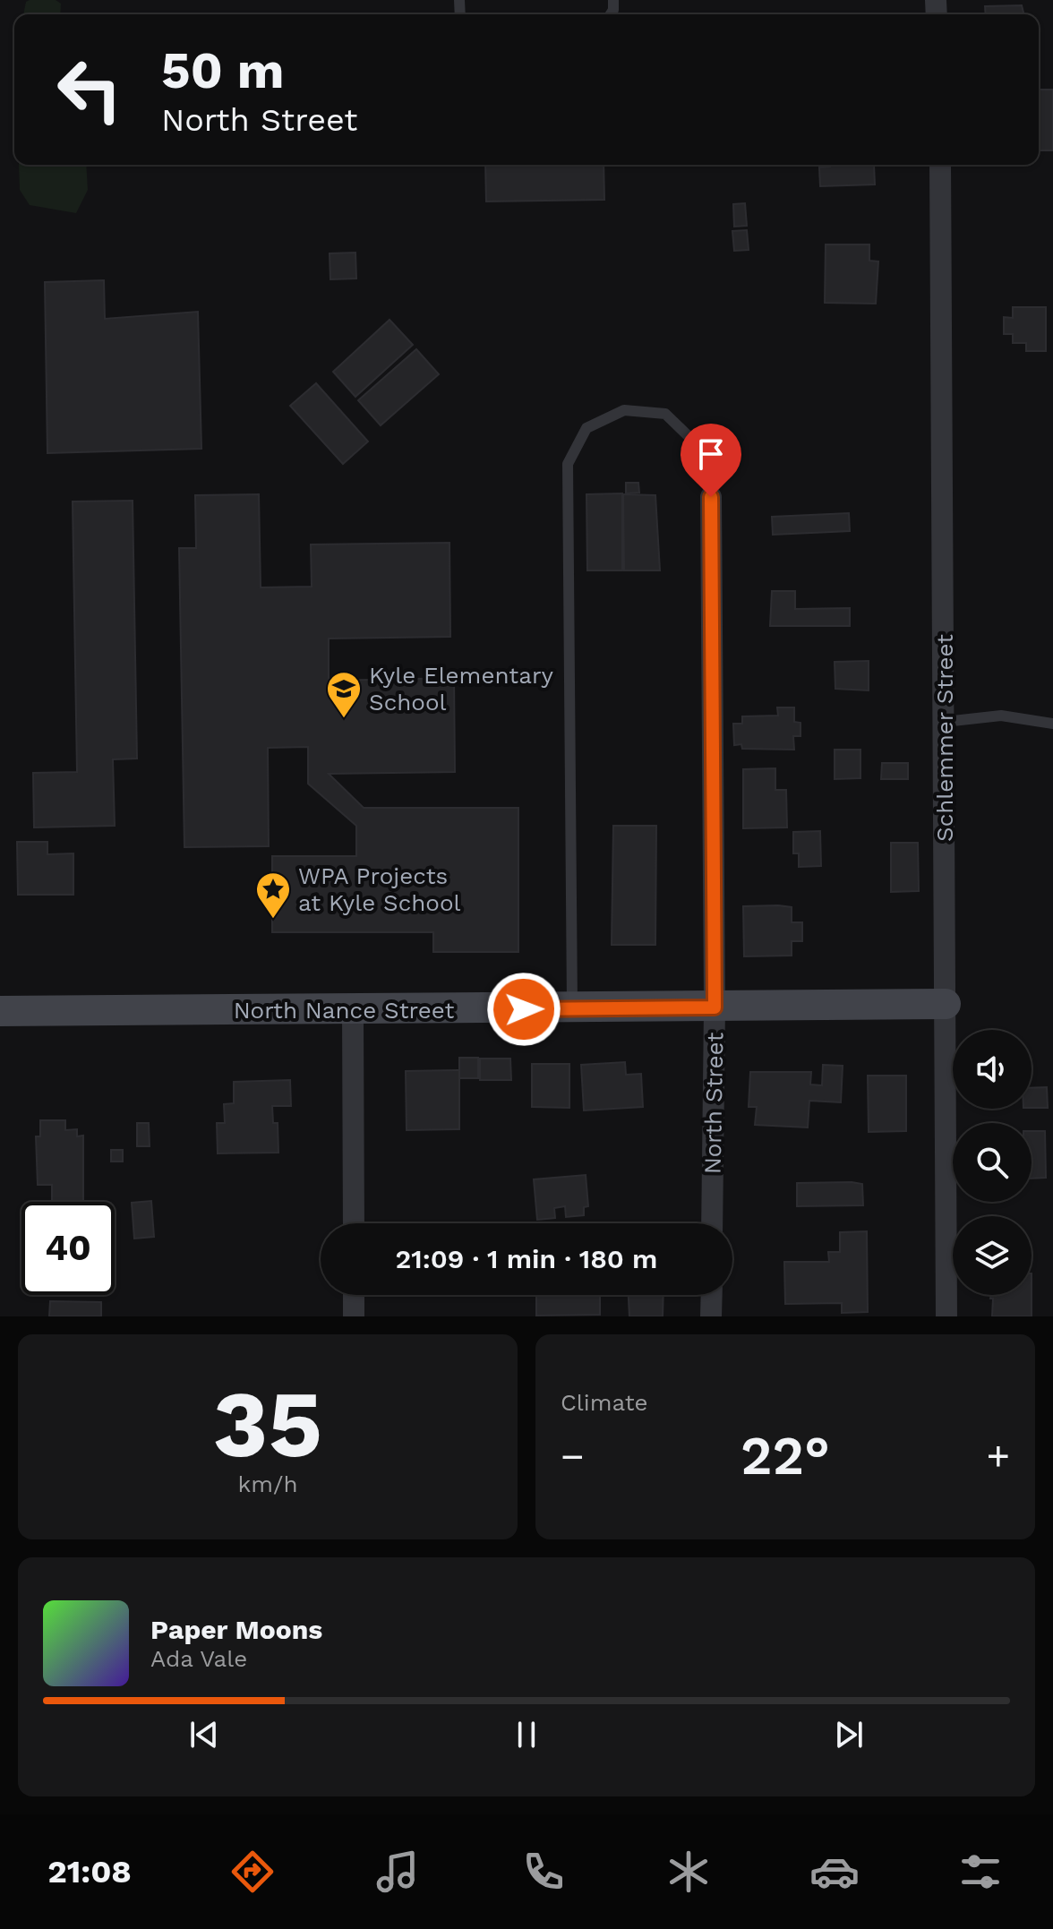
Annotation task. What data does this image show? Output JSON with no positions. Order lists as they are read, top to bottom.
{
  "streets": {
    "street": ["Schlemmer Street", "North Nance Street", "North Street"]
  },
  "crossings": [
    ["Schlemmer Street", "North Nance Street"],
    ["North Nance Street", "North Street"]
  ],
  "places": {
    "school or university": ["Kyle Elementary School"],
    "place": ["WPA Projects at Kyle School"]
  },
  "page": {
    "turn": ["50 m", "North Street"],
    "limit": "40",
    "trip": "21:09 · 1 min · 180 m",
    "tile": [
      ["35", "km/h"],
      "Climate"
    ],
    "heat": ["−", "22°", "+"],
    "song": ["Paper Moons", "Ada Vale"],
    "tabs": "21:08"
  }
}
